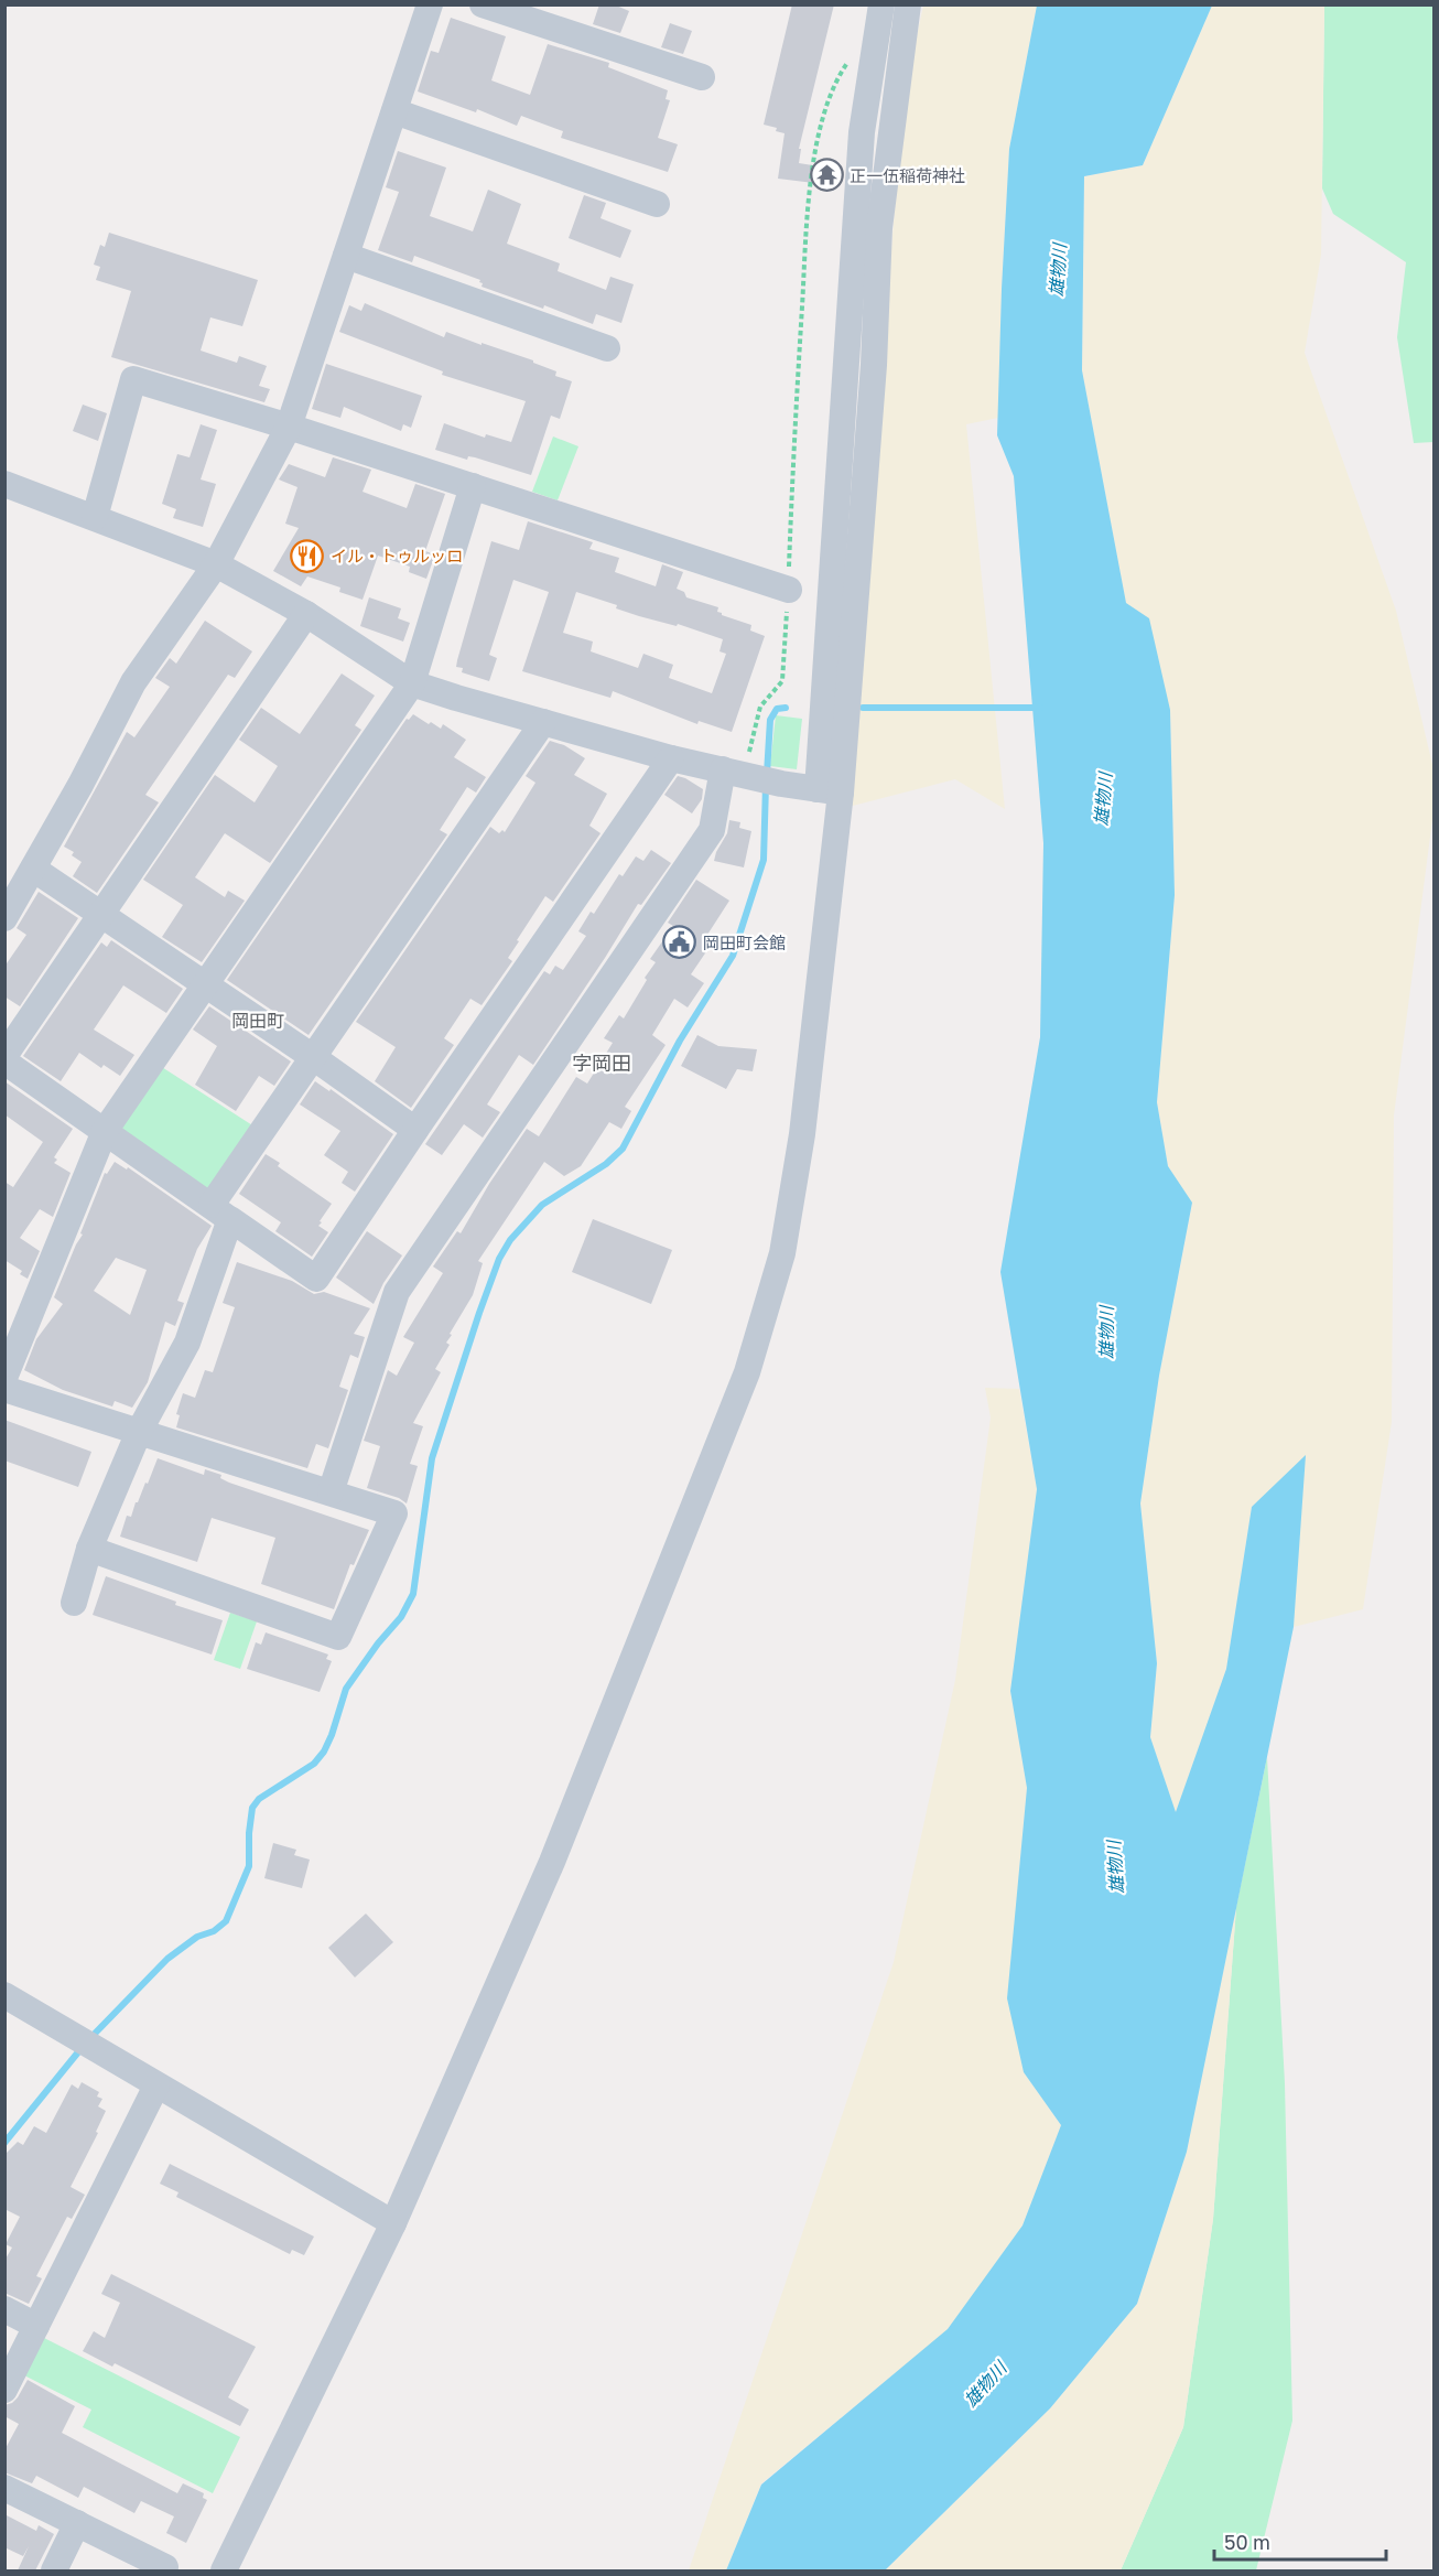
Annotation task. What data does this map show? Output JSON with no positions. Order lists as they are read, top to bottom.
{
  "districts": ["岡田町", "字岡田"],
  "water": ["雄物川"],
  "places": {
    "temple": ["正一伍稲荷神社"],
    "restaurant": ["イル・トゥルッロ"],
    "public building": ["岡田町会館"]
  },
  "scale_bar": "50 m"
}
